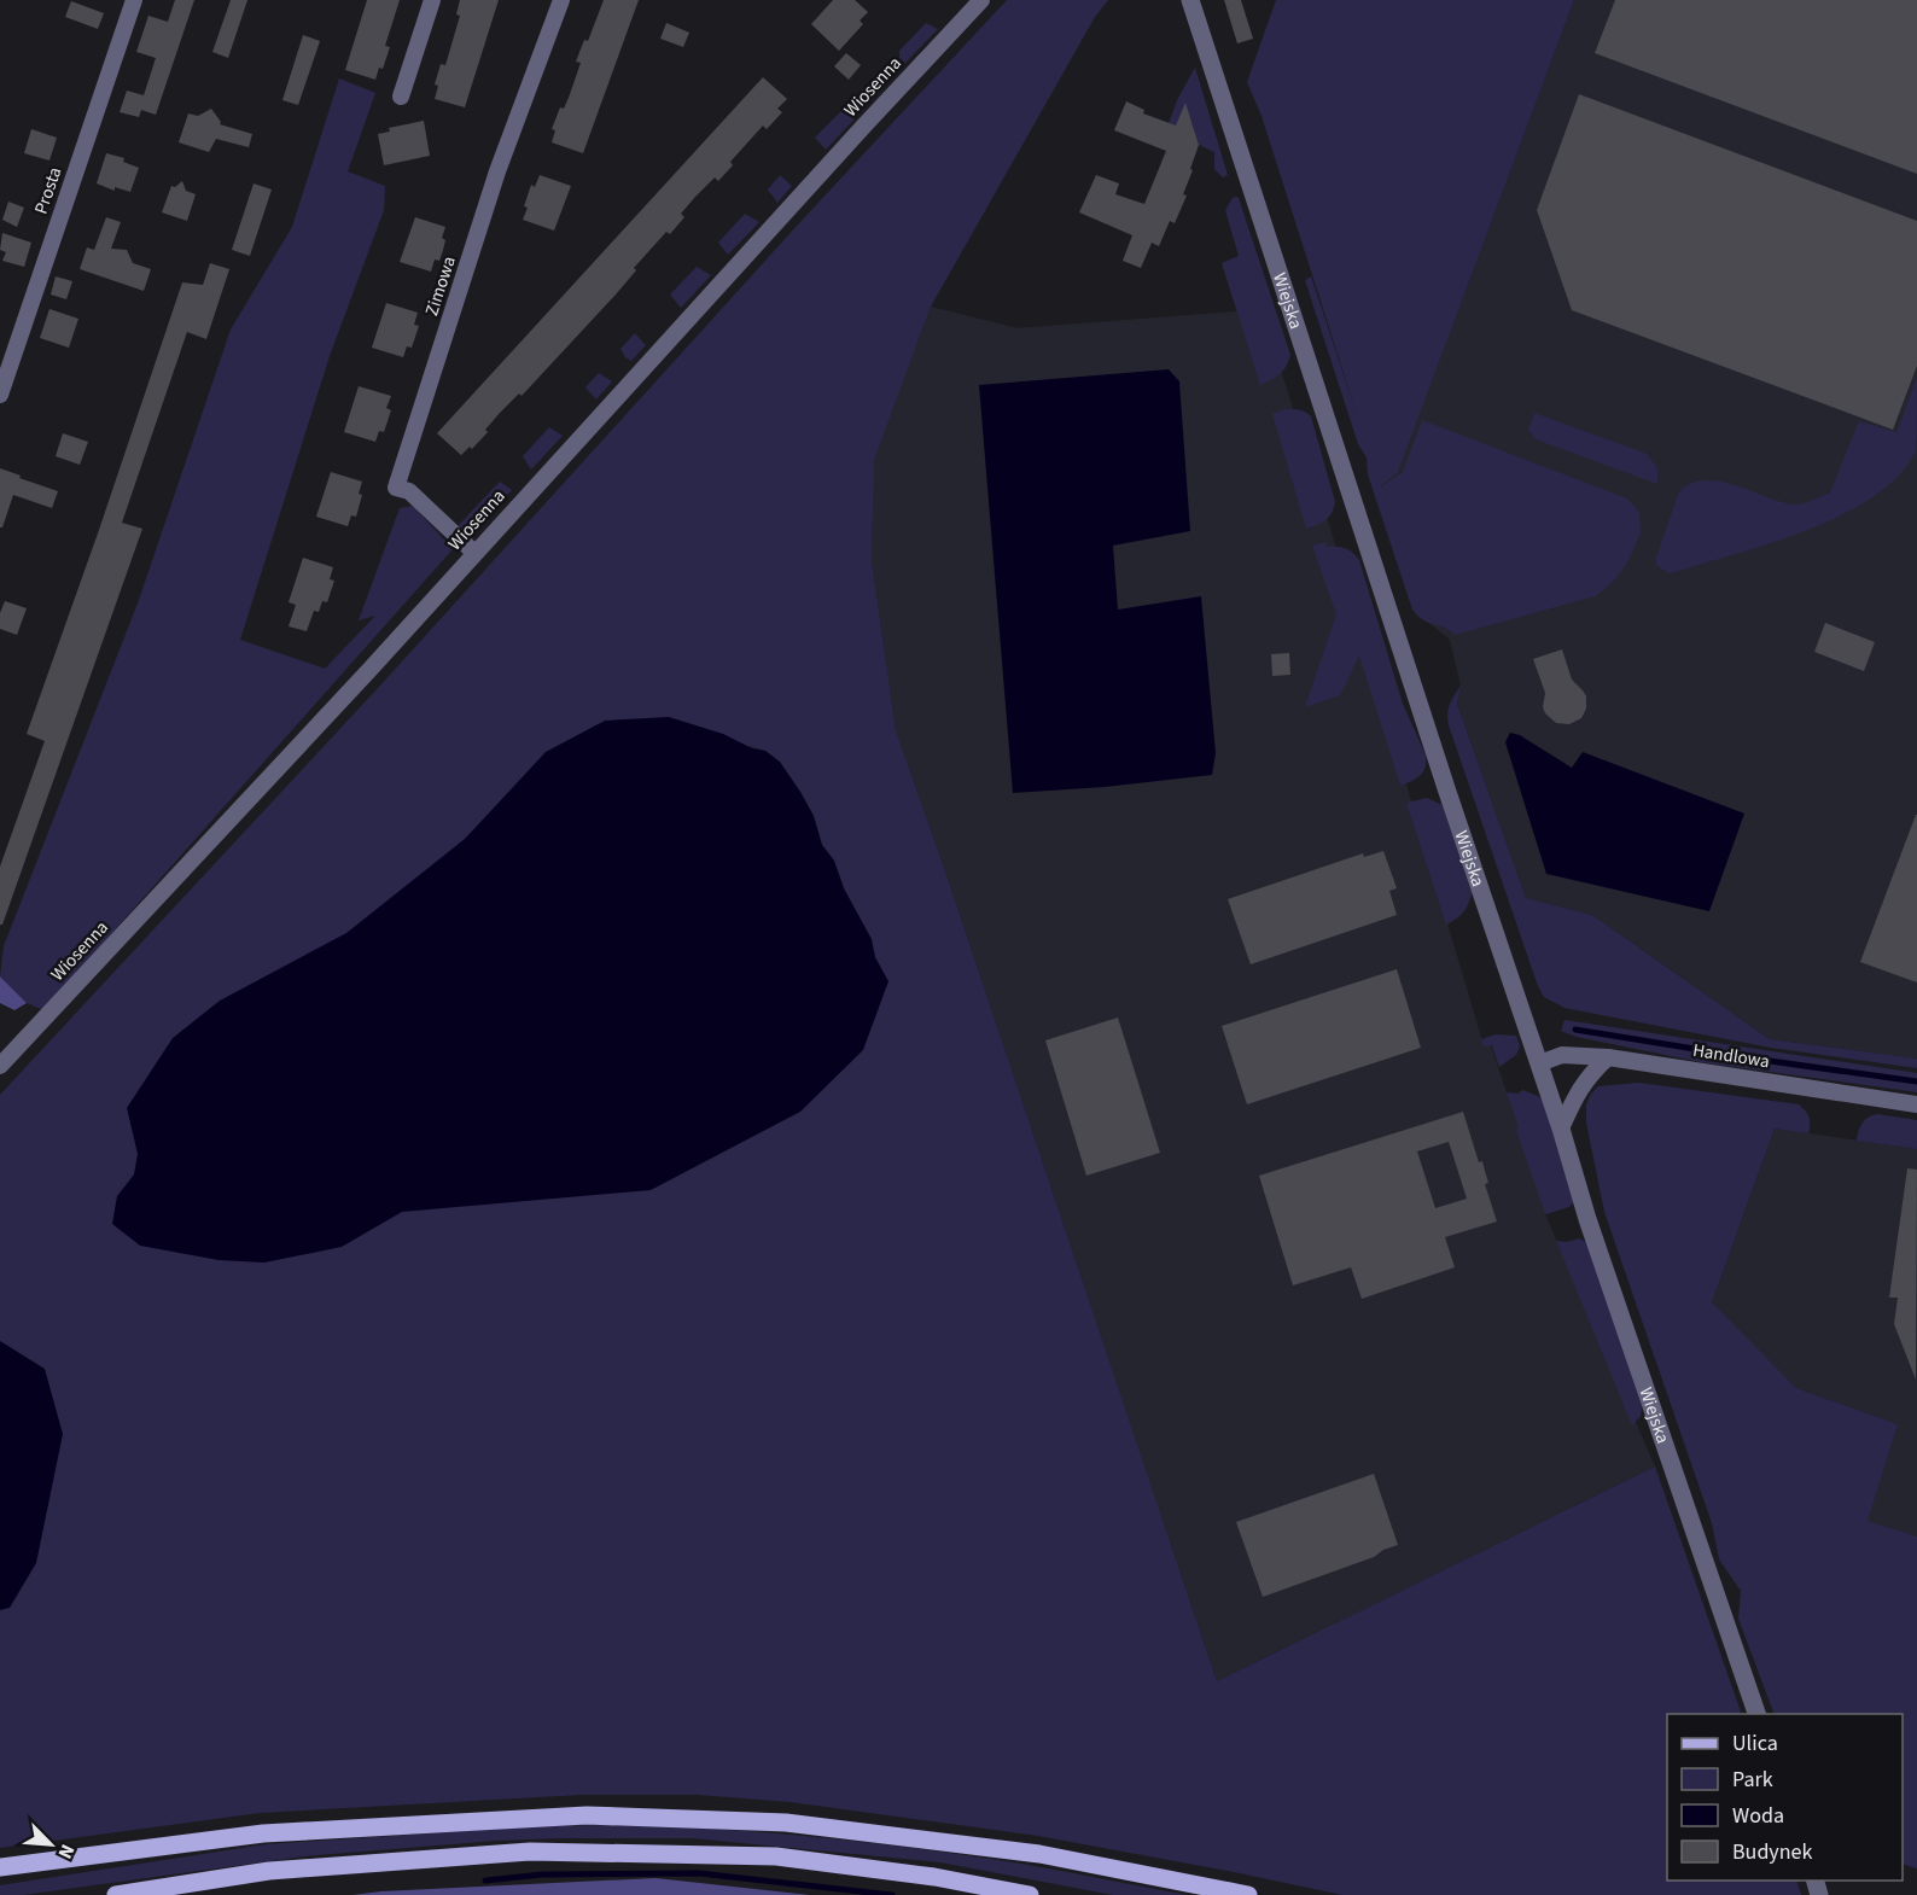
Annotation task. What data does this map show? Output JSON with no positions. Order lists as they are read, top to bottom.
{
  "streets": {
    "street": [
      "Wiosenna",
      "Prosta",
      "Zimowa",
      "Wiejska",
      "Handlowa"
    ]
  },
  "crossings": [
    ["Wiosenna", "Zimowa"],
    ["Wiejska", "Handlowa"]
  ],
  "legend": [
    "Ulica",
    "Park",
    "Woda",
    "Budynek"
  ],
  "north": "bottom right"
}
